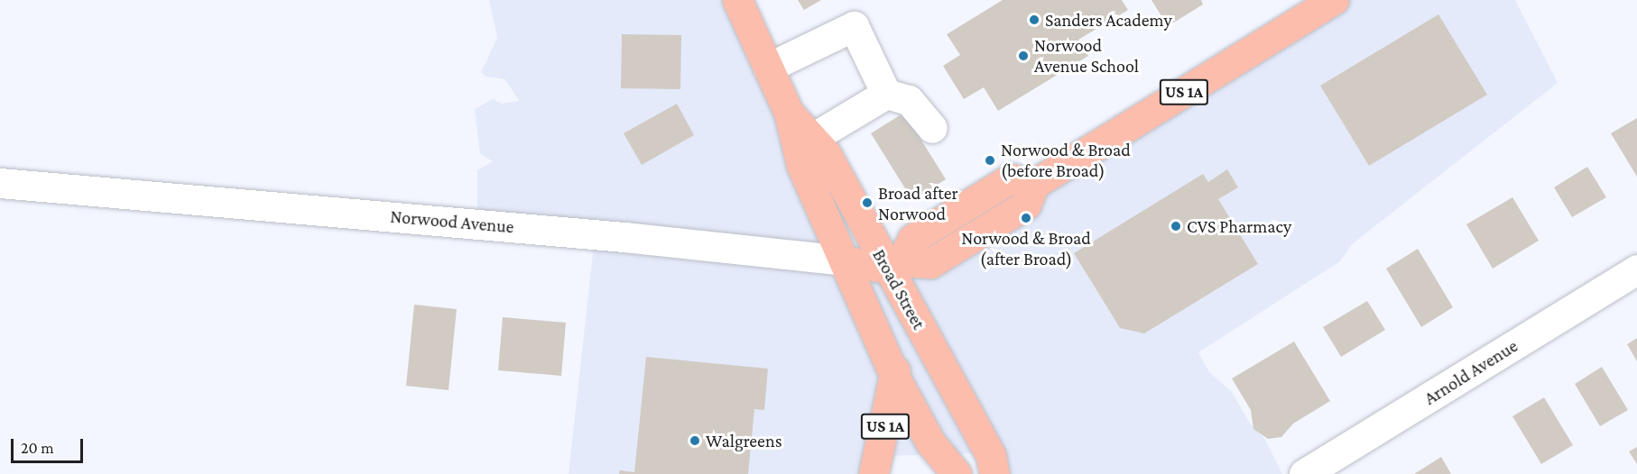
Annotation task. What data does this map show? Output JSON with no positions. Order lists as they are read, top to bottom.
{
  "streets": {
    "main road": ["US 1A", "Norwood Avenue", "Broad Street"],
    "street": ["Arnold Avenue"]
  },
  "crossings": [
    ["US 1A", "Norwood Avenue"],
    ["US 1A", "Broad Street"],
    ["Norwood Avenue", "Broad Street"]
  ],
  "places": [
    "Sanders Academy",
    "Norwood Avenue School",
    "Norwood & Broad (before Broad)",
    "Broad after Norwood",
    "Norwood & Broad (after Broad)",
    "CVS Pharmacy",
    "Walgreens"
  ],
  "scale_bar": "20 m"
}
